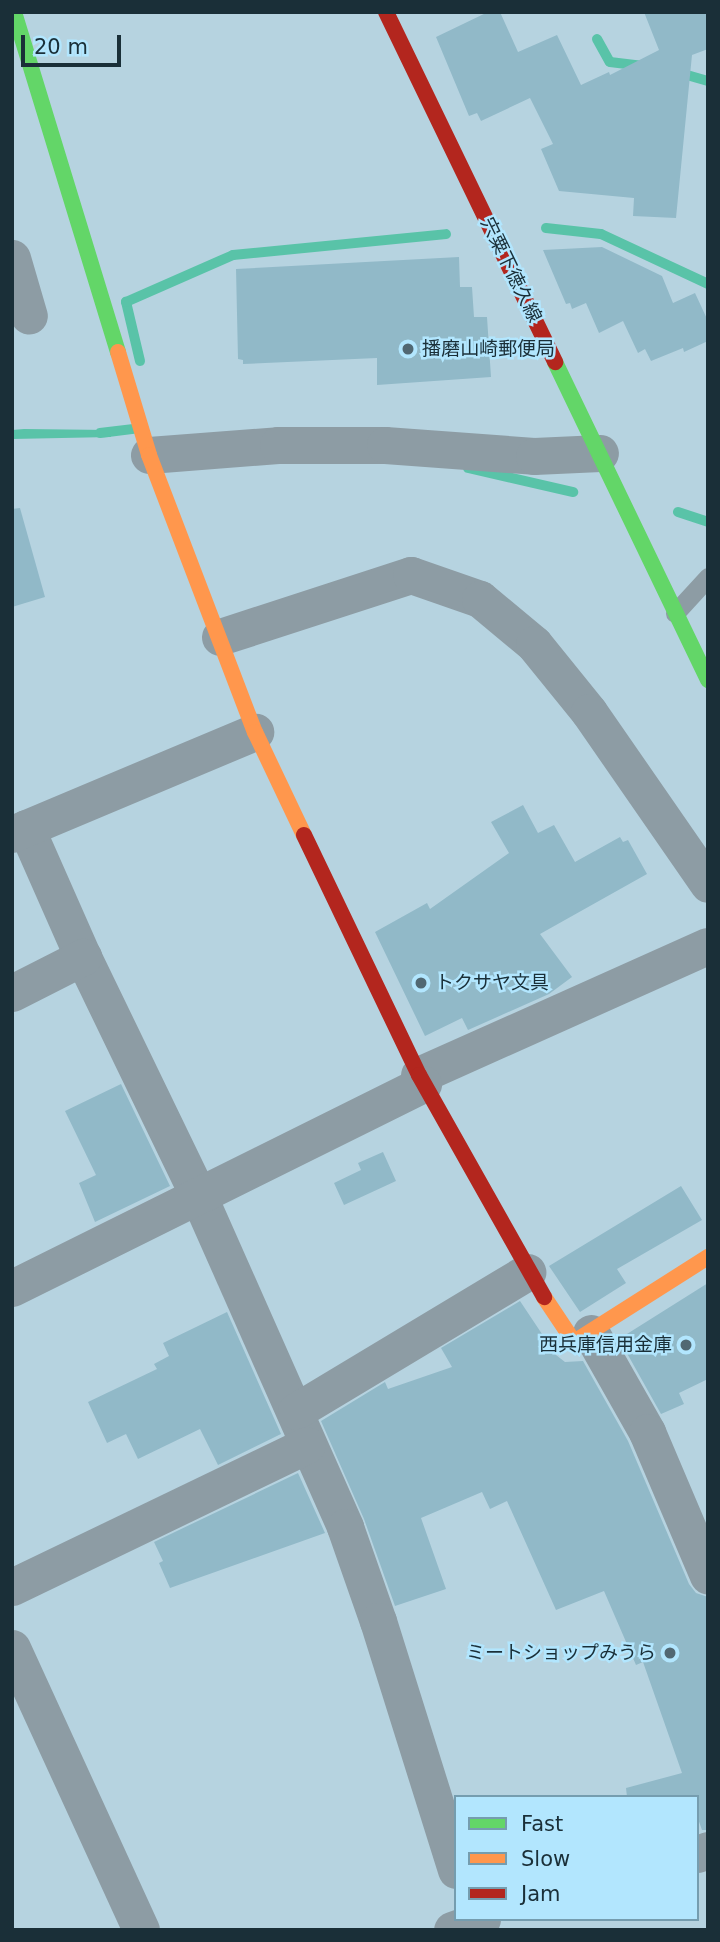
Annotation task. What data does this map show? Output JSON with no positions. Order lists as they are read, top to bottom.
{
  "streets": {
    "street": ["宍粟下徳久線"]
  },
  "places": [
    "播磨山崎郵便局",
    "トクサヤ文具",
    "西兵庫信用金庫",
    "ミートショップみうら"
  ],
  "legend": ["Fast", "Slow", "Jam"],
  "scale_bar": "20 m"
}
